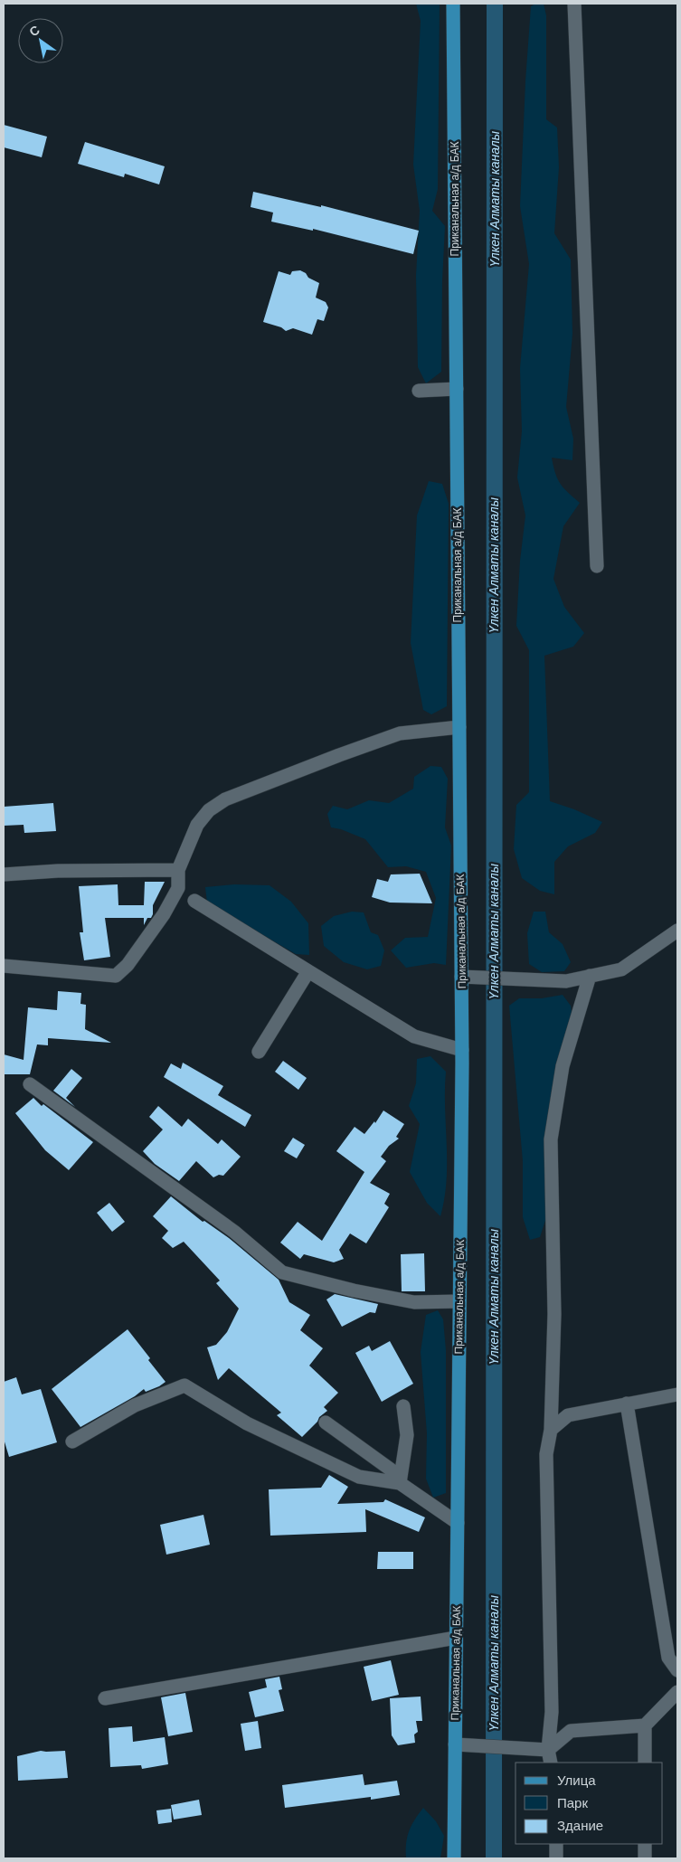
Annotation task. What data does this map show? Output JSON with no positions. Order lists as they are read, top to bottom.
{
  "streets": {
    "main road": ["Приканальная а/д БАК"]
  },
  "water": ["Үлкен Алматы каналы"],
  "legend": ["Улица", "Парк", "Здание"],
  "north": "top left"
}
